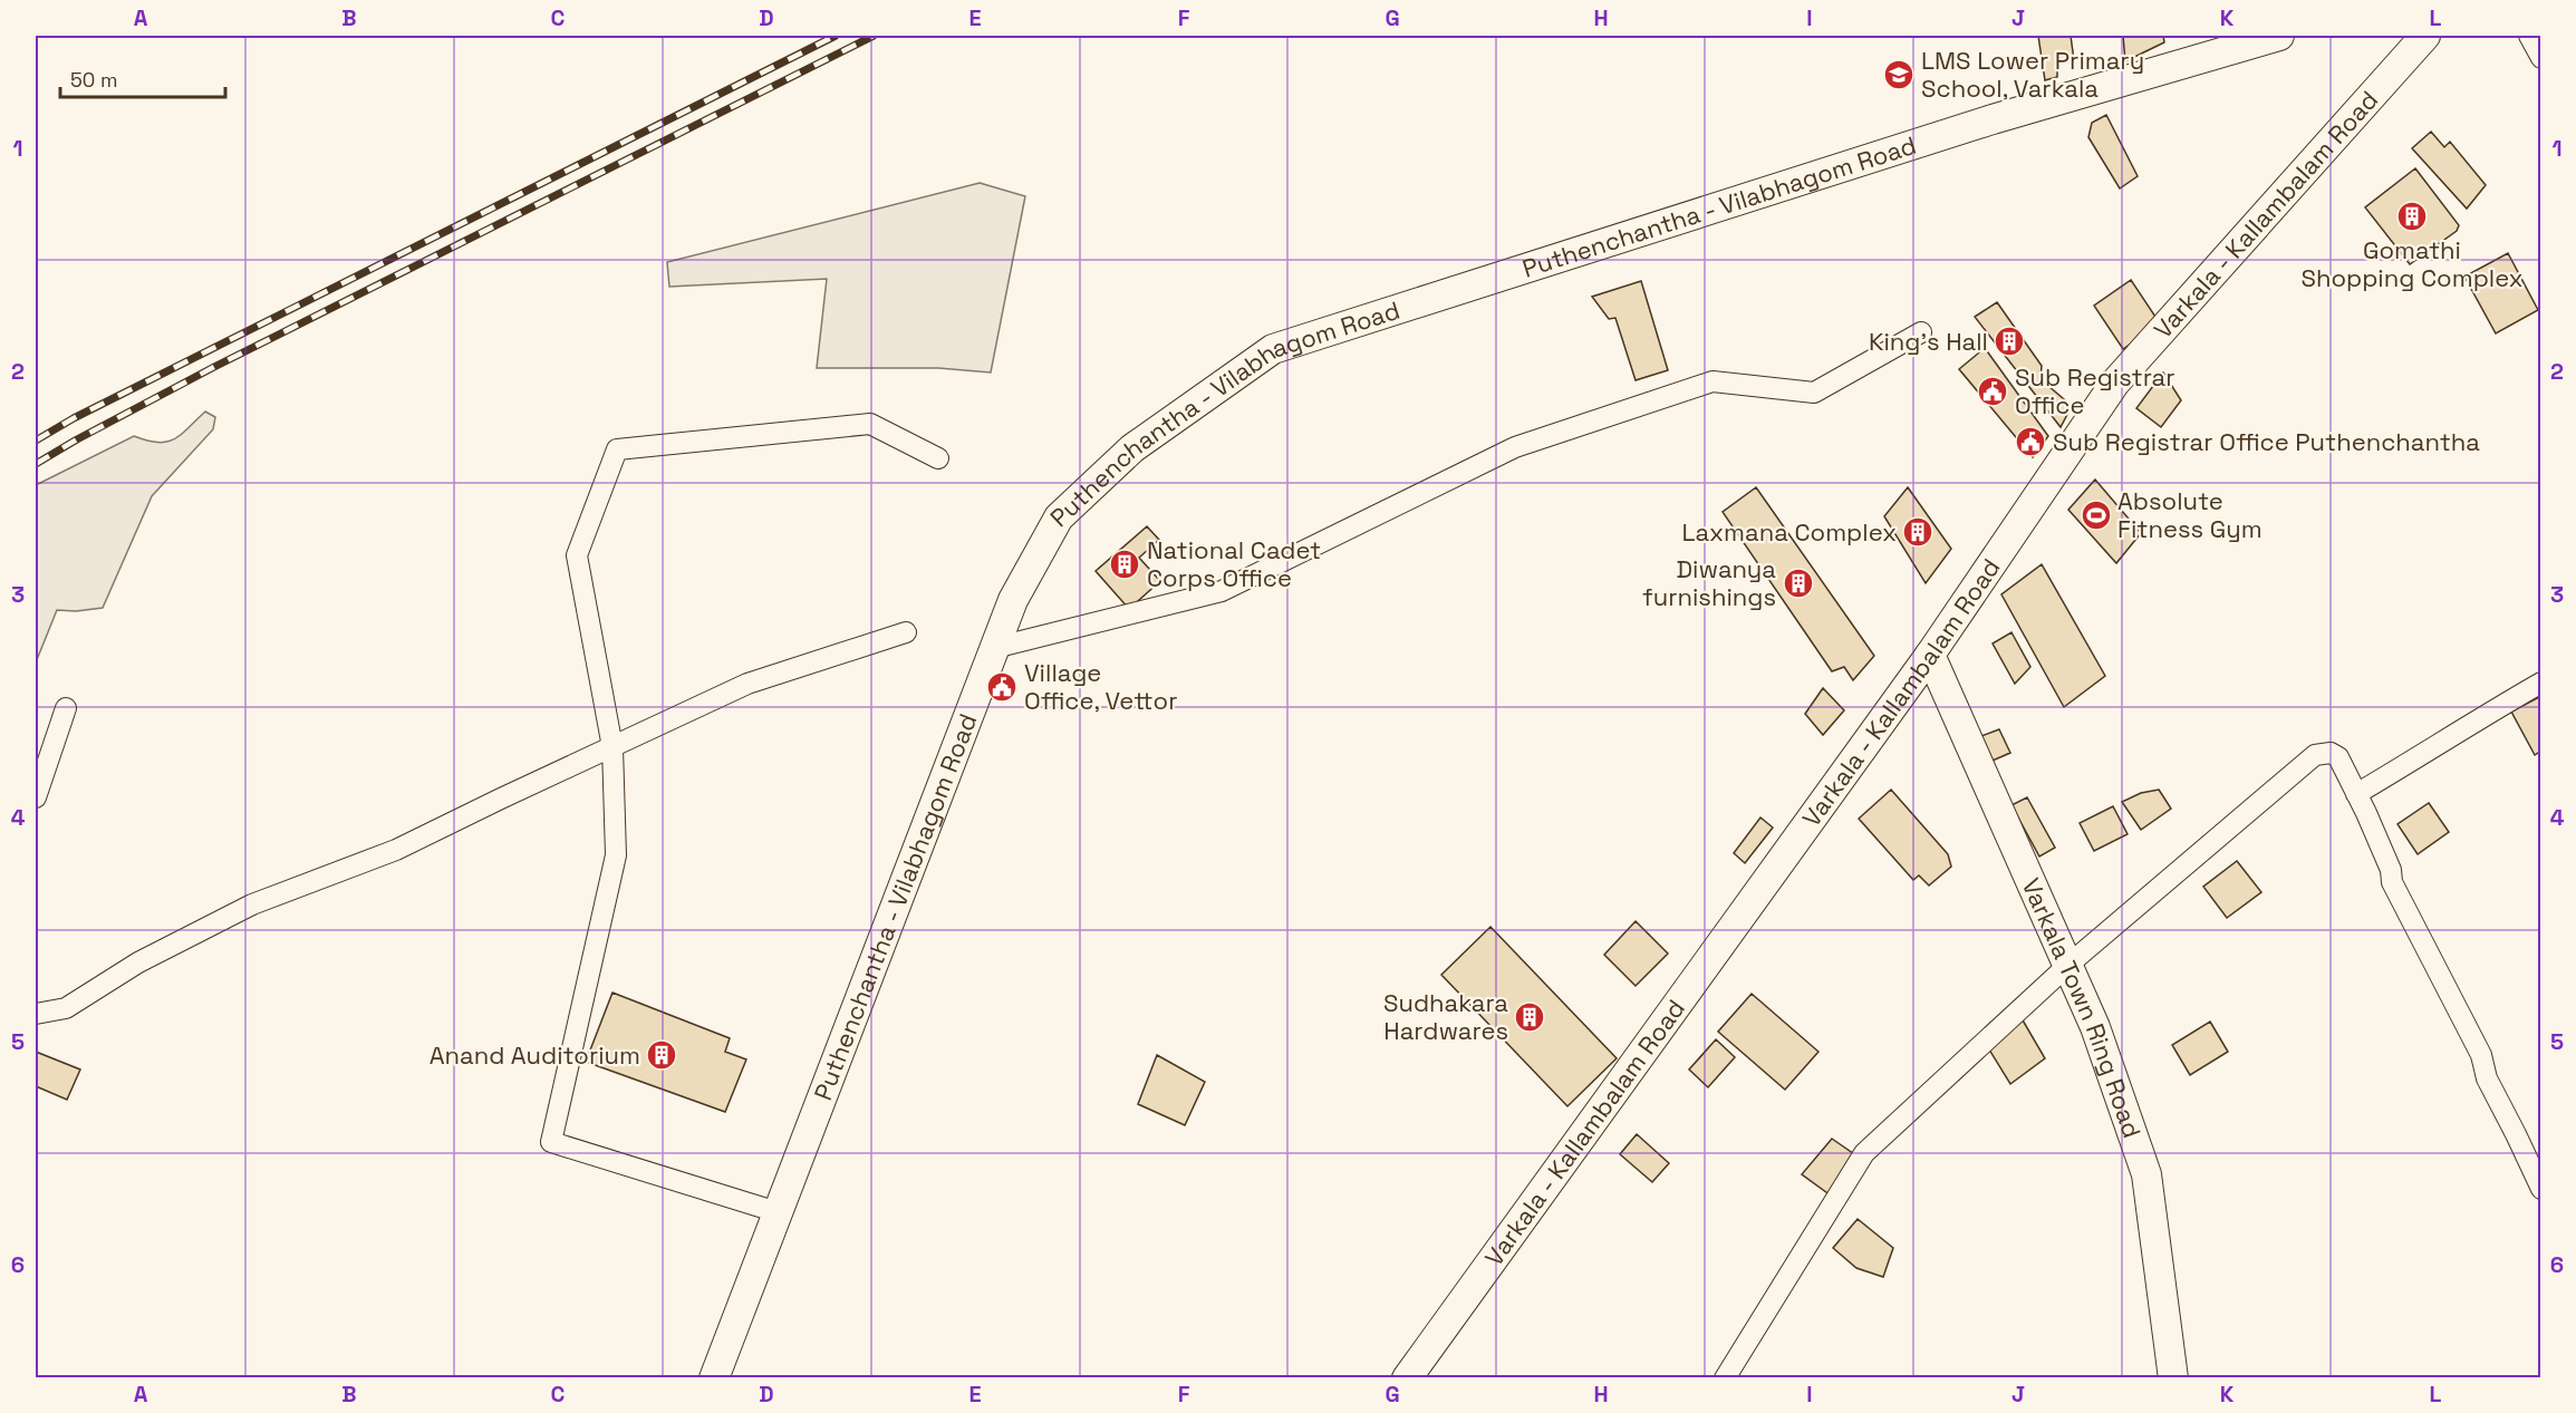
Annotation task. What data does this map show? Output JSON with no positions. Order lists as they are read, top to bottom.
{
  "streets": {
    "main road": ["Puthenchantha - Vilabhagom Road", "Varkala - Kallambalam Road", "Varkala Town Ring Road"]
  },
  "crossings": [
    ["Varkala - Kallambalam Road", "Varkala Town Ring Road"]
  ],
  "places": {
    "school or university": ["LMS Lower Primary School, Varkala"],
    "building": [
      "Gomathi Shopping Complex",
      "King's Hall",
      "Laxmana Complex",
      "National Cadet Corps Office",
      "Diwanya furnishings",
      "Sudhakara Hardwares",
      "Anand Auditorium"
    ],
    "public building": ["Sub Registrar Office", "Sub Registrar Office Puthenchantha", "Village Office, Vettor"],
    "sports": ["Absolute Fitness Gym"]
  },
  "scale_bar": "50 m",
  "grid": {
    "columns": [
      "A",
      "B",
      "C",
      "D",
      "E",
      "F",
      "G",
      "H",
      "I",
      "J",
      "K",
      "L"
    ],
    "rows": [
      "1",
      "2",
      "3",
      "4",
      "5",
      "6"
    ]
  }
}
